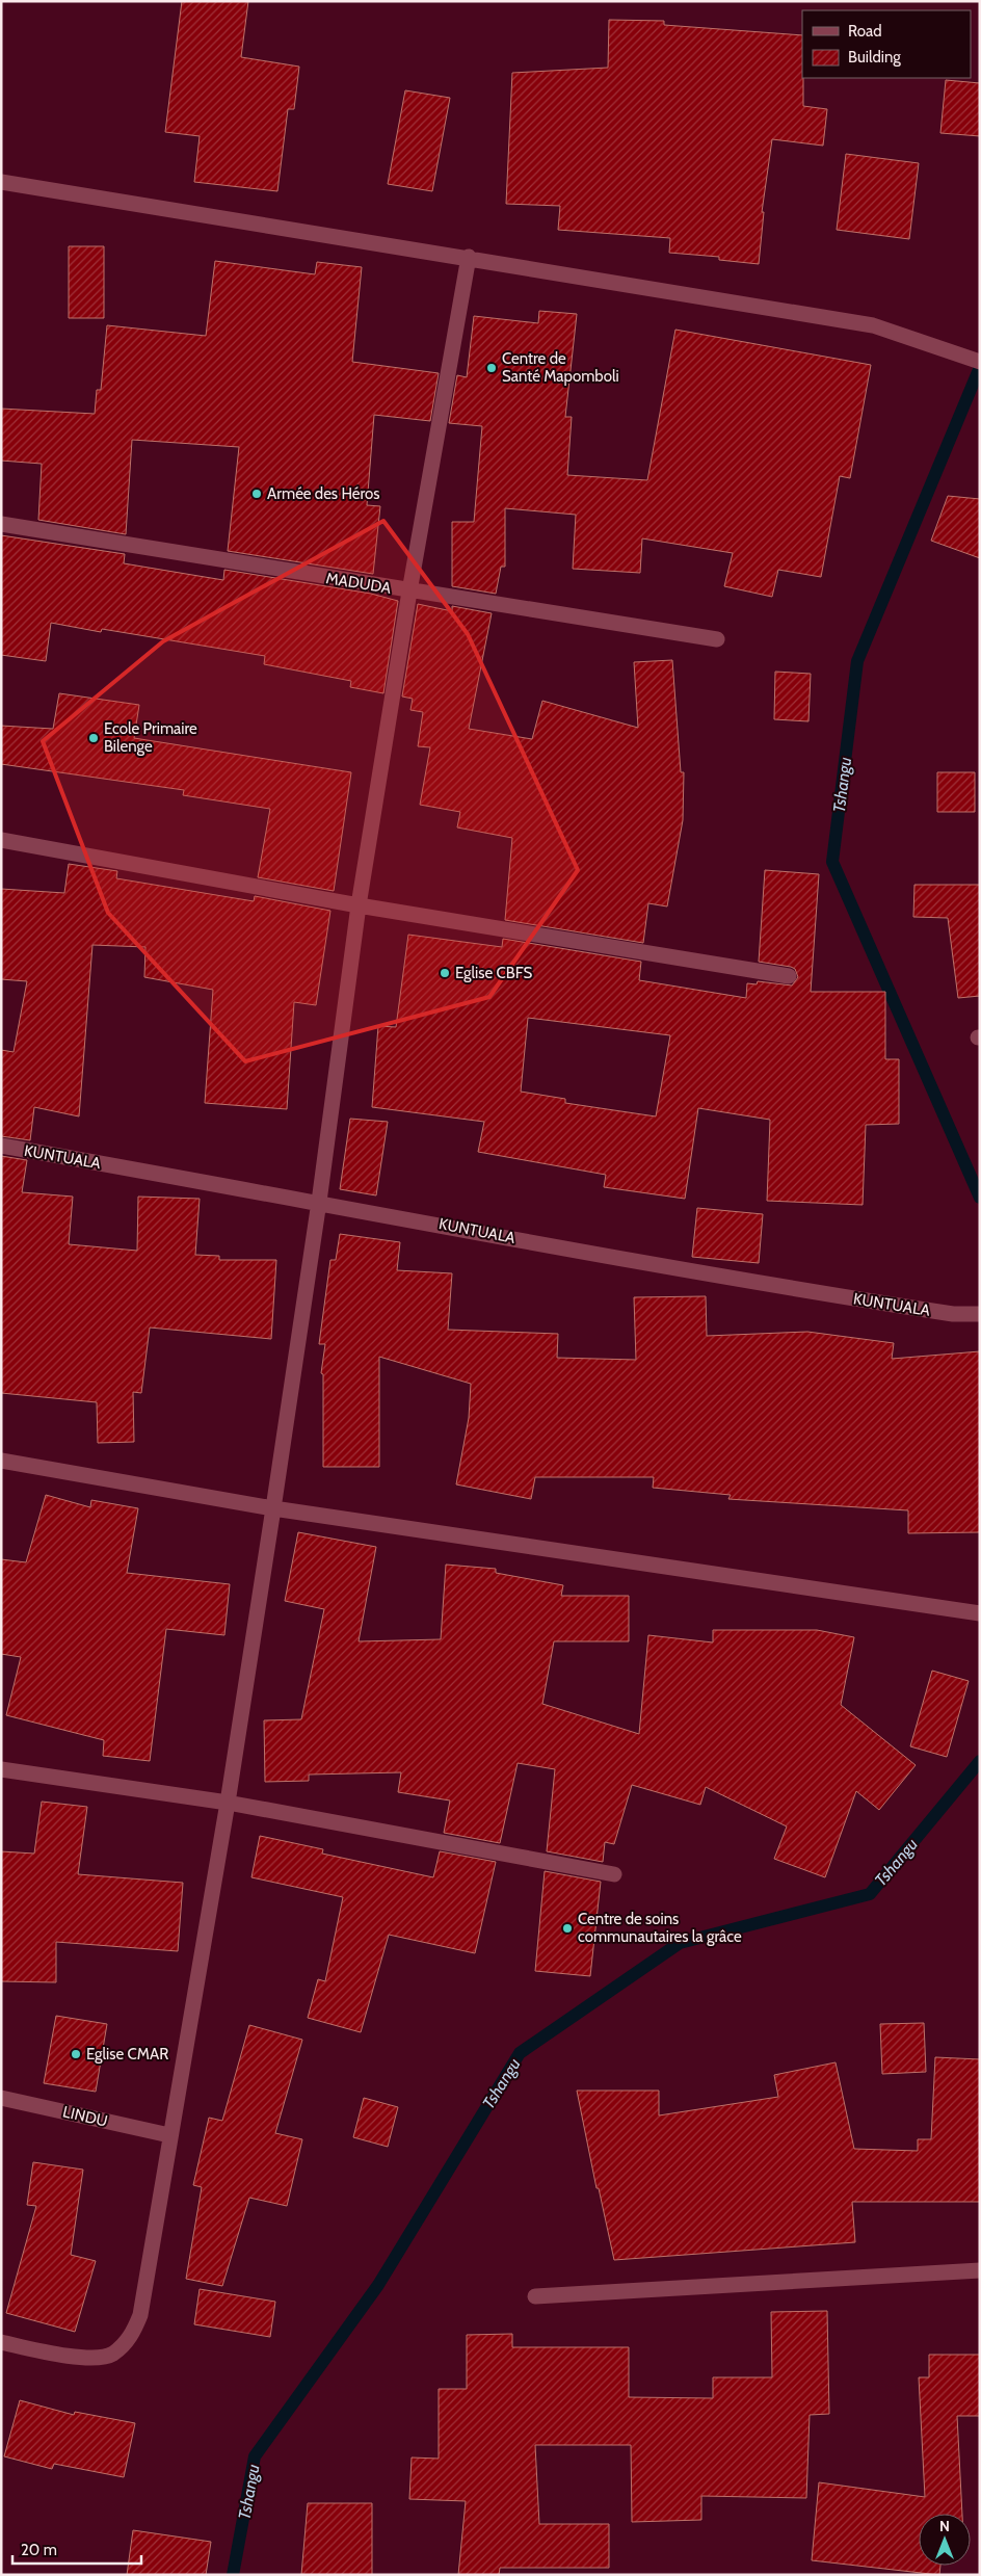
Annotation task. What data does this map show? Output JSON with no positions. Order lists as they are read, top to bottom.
{
  "streets": {
    "street": ["MADUDA", "KUNTUALA", "LINDU"]
  },
  "water": ["Tshangu"],
  "places": [
    "Centre de Santé Mapomboli",
    "Armée des Héros",
    "Ecole Primaire Bilenge",
    "Eglise CBFS",
    "Centre de soins communautaires la grâce",
    "Eglise CMAR"
  ],
  "legend": ["Road", "Building"],
  "scale_bar": "20 m",
  "north": "top"
}
